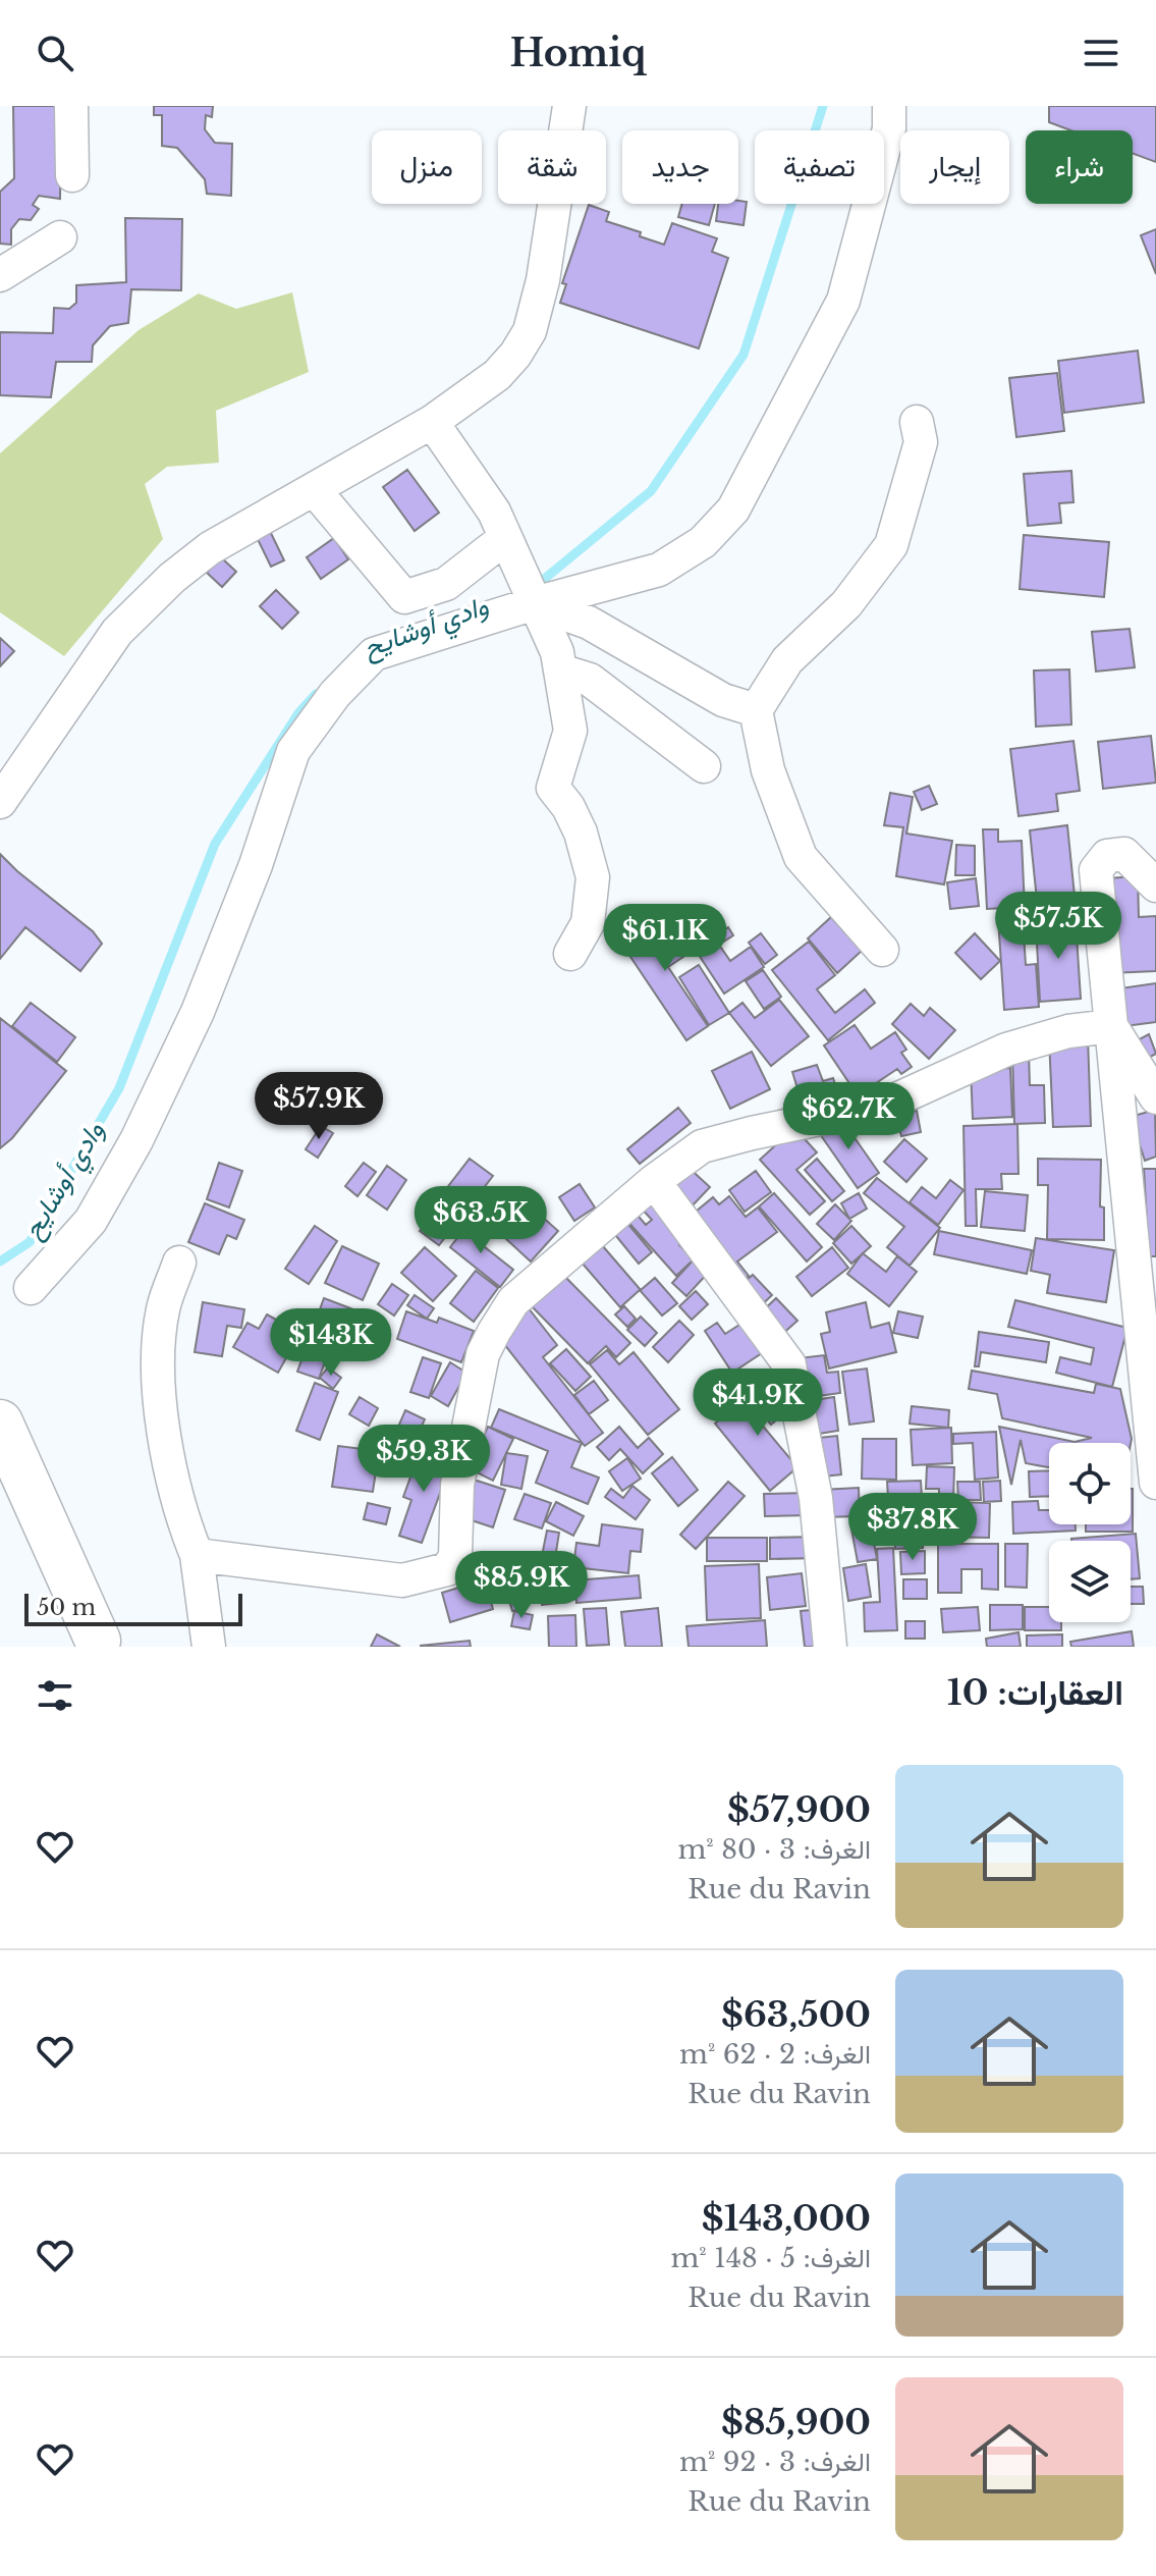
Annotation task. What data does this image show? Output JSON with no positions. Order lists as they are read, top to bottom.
{
  "water": ["وادي أوشايح"],
  "scale_bar": "50 m",
  "page": {
    "header": "Homiq",
    "chip": [
      "شراء",
      "إيجار",
      "تصفية",
      "جديد",
      "شقة",
      "منزل"
    ],
    "price": [
      "$57.5K",
      "$61.1K",
      "$57.9K",
      "$62.7K",
      "$63.5K",
      "$143K",
      "$41.9K",
      "$59.3K",
      "$37.8K",
      "$85.9K"
    ],
    "scale": "50 m",
    "heading": "العقارات: 10",
    "list": [
      {
        "name": "$57,900",
        "note": "الغرف: 3 · 80 m² · Rue du Ravin"
      },
      {
        "name": "$63,500",
        "note": "الغرف: 2 · 62 m² · Rue du Ravin"
      },
      {
        "name": "$143,000",
        "note": "الغرف: 5 · 148 m² · Rue du Ravin"
      },
      {
        "name": "$85,900",
        "note": "الغرف: 3 · 92 m² · Rue du Ravin"
      }
    ]
  }
}
